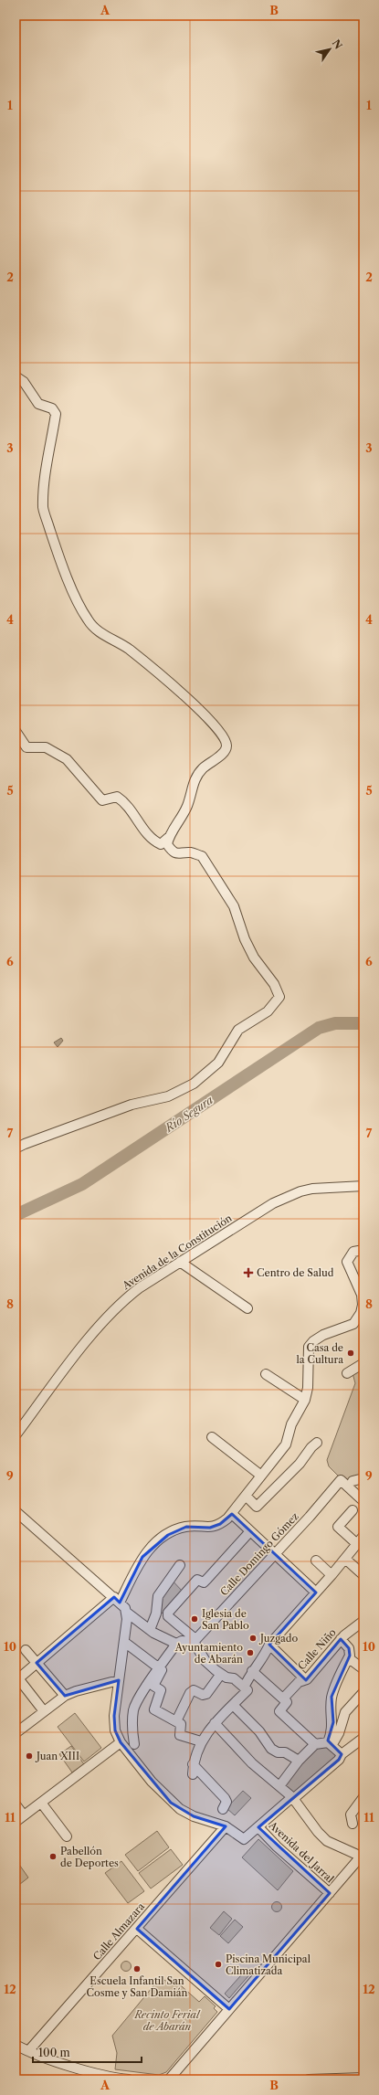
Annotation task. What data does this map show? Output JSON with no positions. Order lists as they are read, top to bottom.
{
  "streets": {
    "street": [
      "Avenida de la Constitución",
      "Calle Domingo Gómez",
      "Calle Niño",
      "Avenida del Jarral",
      "Calle Almazara"
    ]
  },
  "water": ["Río Segura"],
  "parks": ["Recinto Ferial de Abarán"],
  "places": {
    "health": ["Centro de Salud"],
    "other": [
      "Casa de la Cultura",
      "Iglesia de San Pablo",
      "Juzgado",
      "Ayuntamiento de Abarán",
      "Juan XIII",
      "Pabellón de Deportes",
      "Piscina Municipal Climatizada",
      "Escuela Infantil San Cosme y San Damián"
    ]
  },
  "scale_bar": "100 m",
  "north": "top right",
  "grid": {
    "columns": ["A", "B"],
    "rows": [
      "1",
      "2",
      "3",
      "4",
      "5",
      "6",
      "7",
      "8",
      "9",
      "10",
      "11",
      "12"
    ]
  }
}
